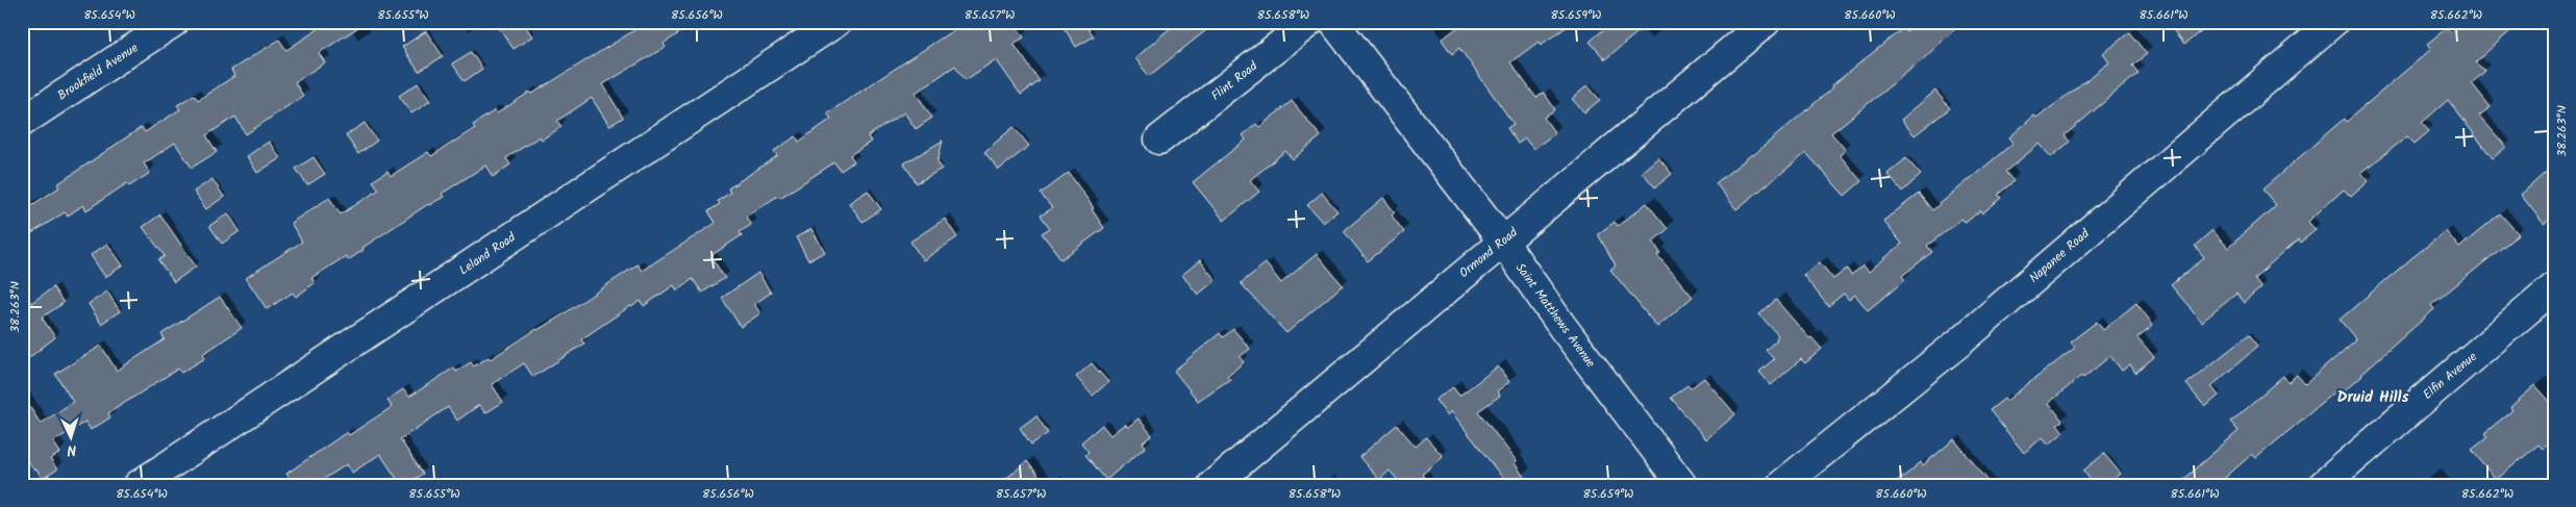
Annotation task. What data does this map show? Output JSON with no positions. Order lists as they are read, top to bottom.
{
  "streets": {
    "street": [
      "Brookfield Avenue",
      "Flint Road",
      "Ormond Road",
      "Leland Road",
      "Napanee Road",
      "Saint Matthews Avenue",
      "Elfin Avenue"
    ]
  },
  "crossings": [
    ["Ormond Road", "Saint Matthews Avenue"]
  ],
  "districts": ["Druid Hills"],
  "north": "bottom",
  "coordinates": [
    "85.654°W",
    "85.655°W",
    "85.656°W",
    "85.657°W",
    "85.658°W",
    "85.659°W",
    "85.660°W",
    "85.661°W",
    "85.662°W",
    "38.263°N"
  ]
}
